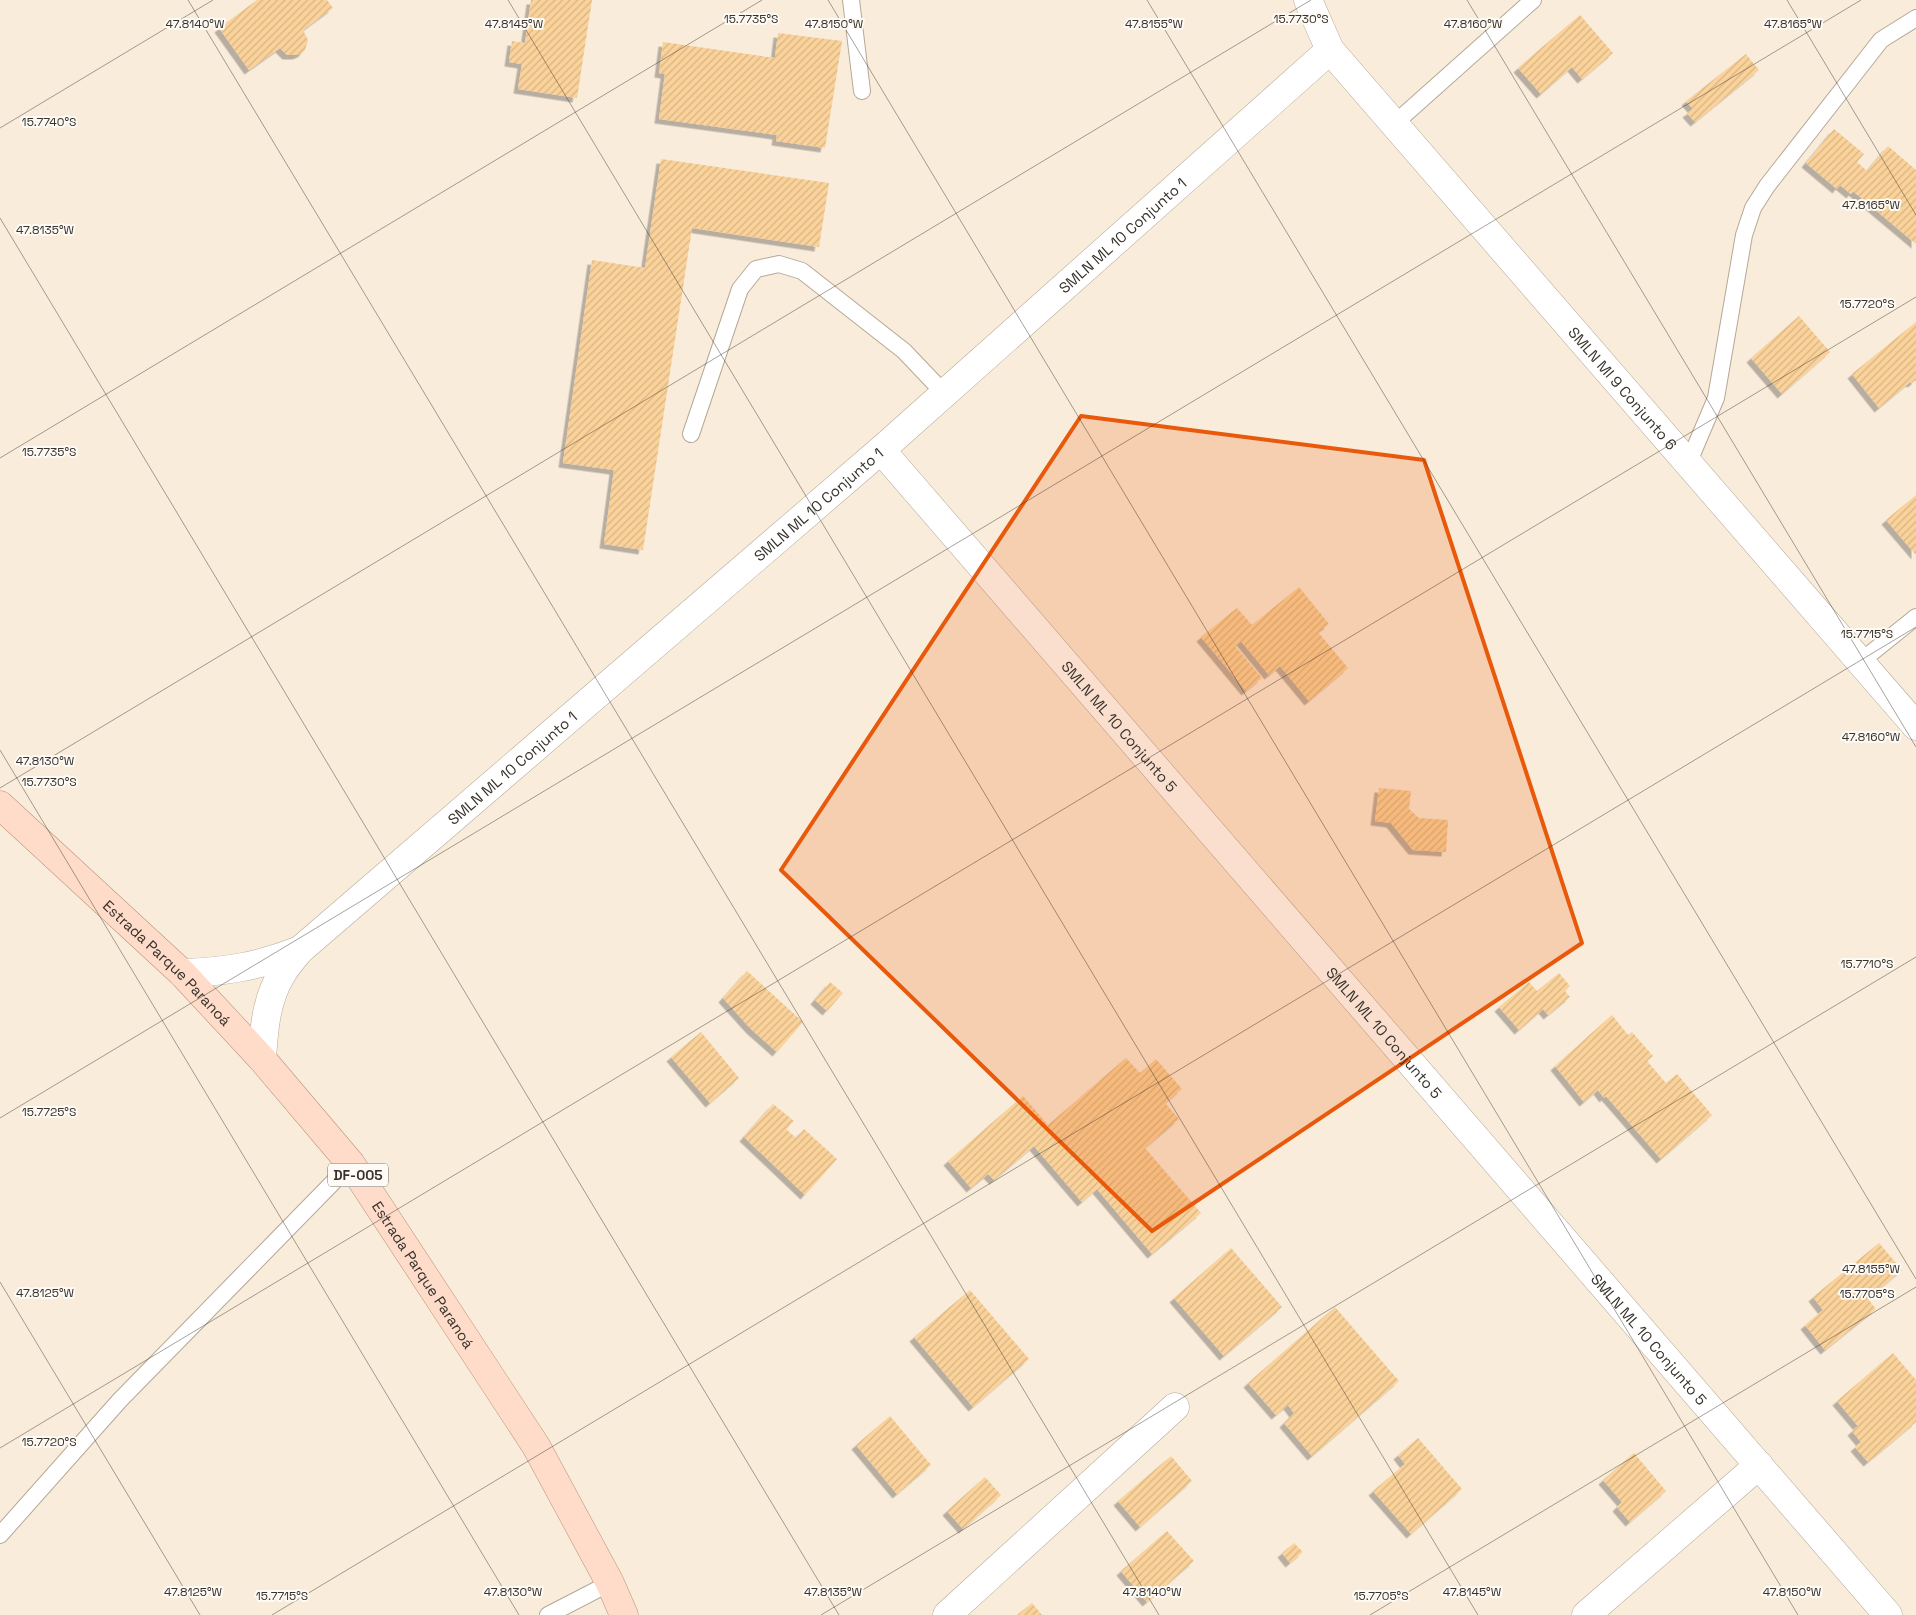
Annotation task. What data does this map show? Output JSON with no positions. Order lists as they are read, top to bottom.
{
  "streets": {
    "main road": ["Estrada Parque Paranoá", "DF-005"],
    "street": ["SMLN ML 10 Conjunto 1", "SMLN MI 9 Conjunto 6", "SMLN ML 10 Conjunto 5"]
  },
  "crossings": [
    ["SMLN ML 10 Conjunto 1", "SMLN MI 9 Conjunto 6"],
    ["SMLN ML 10 Conjunto 1", "SMLN ML 10 Conjunto 5"],
    ["SMLN ML 10 Conjunto 1", "Estrada Parque Paranoá"]
  ],
  "coordinates": [
    "15.7730°S",
    "15.7735°S",
    "47.8140°W",
    "47.8145°W",
    "47.8150°W",
    "47.8155°W",
    "47.8160°W",
    "47.8165°W",
    "15.7740°S",
    "47.8135°W",
    "15.7720°S",
    "15.7715°S",
    "47.8130°W",
    "15.7710°S",
    "15.7725°S",
    "47.8125°W",
    "15.7705°S"
  ]
}
